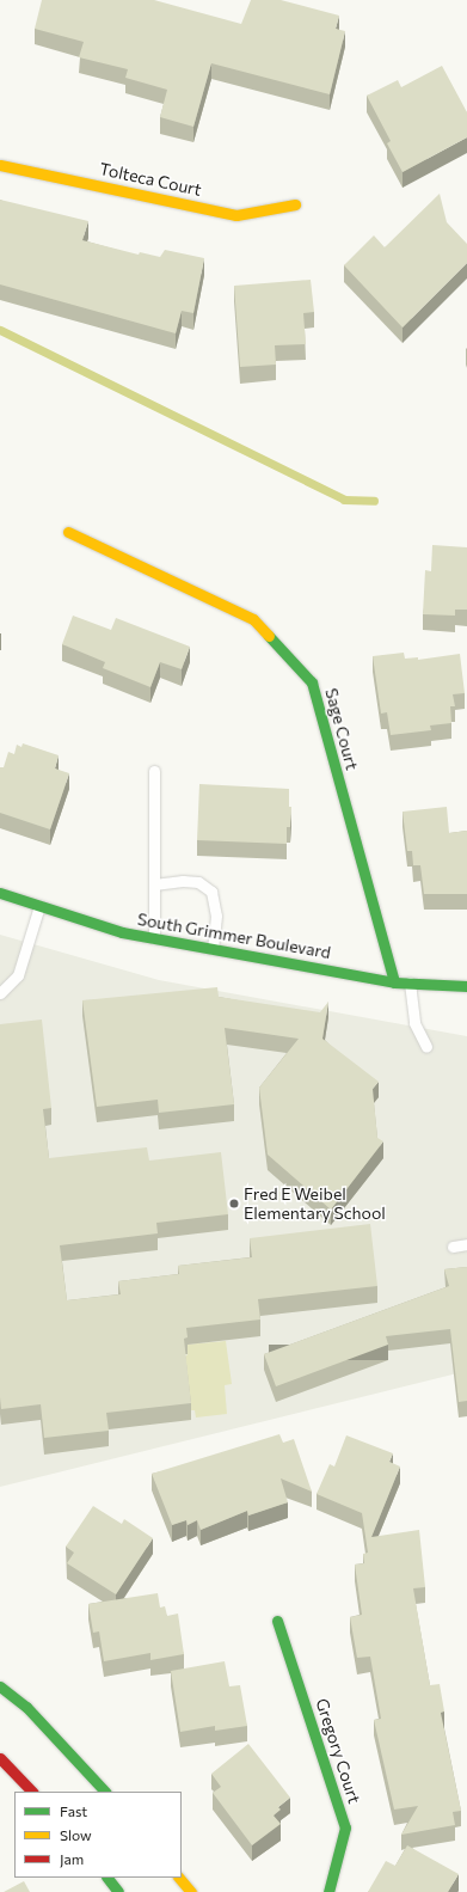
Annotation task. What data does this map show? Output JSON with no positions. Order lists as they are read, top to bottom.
{
  "streets": {
    "street": [
      "Tolteca Court",
      "Sage Court",
      "South Grimmer Boulevard",
      "Gregory Court"
    ]
  },
  "crossings": [
    ["Sage Court", "South Grimmer Boulevard"]
  ],
  "places": ["Fred E Weibel Elementary School"],
  "legend": ["Fast", "Slow", "Jam"]
}
